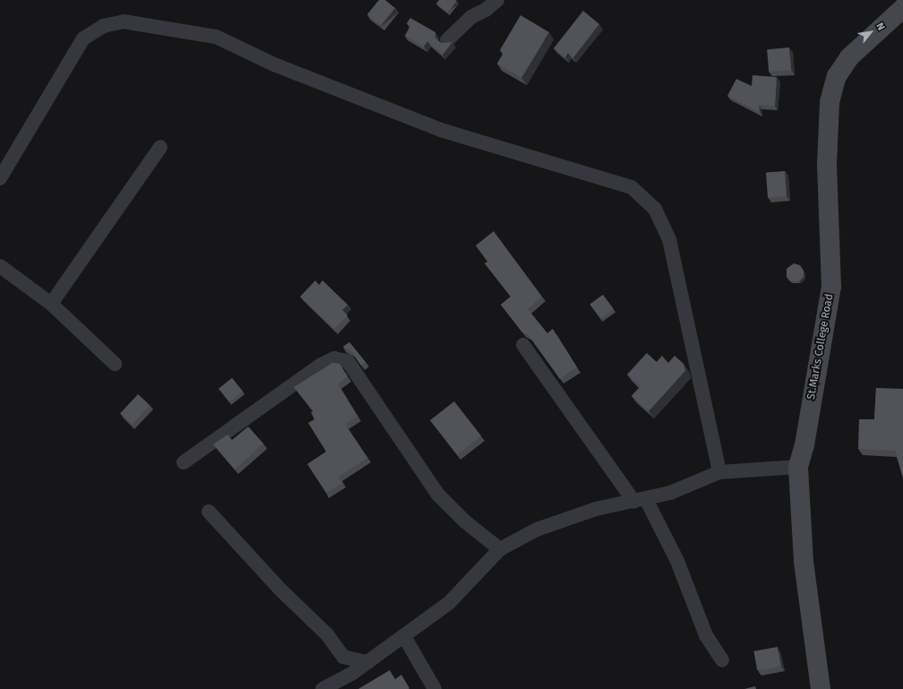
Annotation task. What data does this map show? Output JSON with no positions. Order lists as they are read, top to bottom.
{
  "streets": {
    "main road": ["St.Marks College Road"]
  },
  "north": "top right"
}
